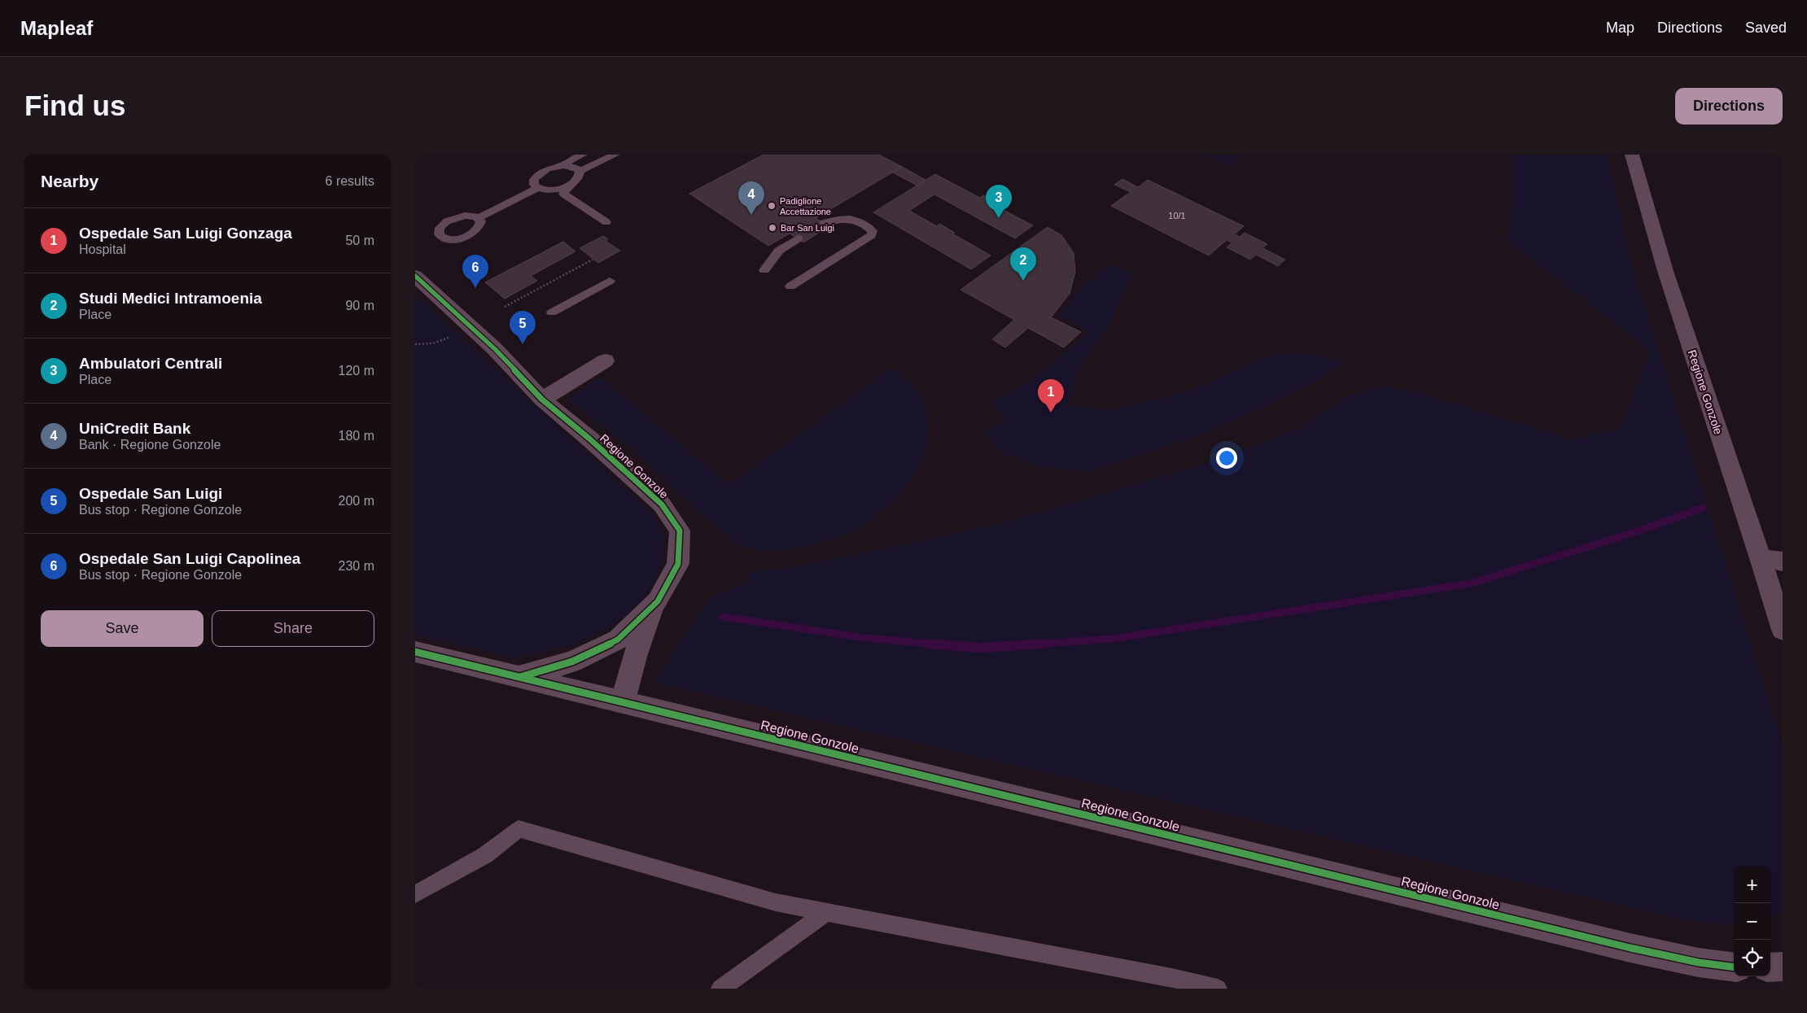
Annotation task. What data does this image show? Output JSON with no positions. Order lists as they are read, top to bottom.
{
  "streets": {
    "street": ["Regione Gonzole"]
  },
  "places": ["Padiglione Accettazione", "Bar San Luigi"],
  "house_numbers": ["10/1"],
  "page": {
    "header": "Mapleaf",
    "nav": ["Map", "Directions", "Saved"],
    "buttons": [
      "Directions",
      ["Save", "Share"]
    ],
    "title": "Find us",
    "heading": ["Nearby", "6 results"],
    "pins": [
      "4",
      "3",
      "2",
      "6",
      "5",
      "1"
    ],
    "list": [
      {
        "mark": "1",
        "name": "Ospedale San Luigi Gonzaga",
        "note": "Hospital",
        "value": "50 m"
      },
      {
        "mark": "2",
        "name": "Studi Medici Intramoenia",
        "note": "Place",
        "value": "90 m"
      },
      {
        "mark": "3",
        "name": "Ambulatori Centrali",
        "note": "Place",
        "value": "120 m"
      },
      {
        "mark": "4",
        "name": "UniCredit Bank",
        "note": "Bank · Regione Gonzole",
        "value": "180 m"
      },
      {
        "mark": "5",
        "name": "Ospedale San Luigi",
        "note": "Bus stop · Regione Gonzole",
        "value": "200 m"
      },
      {
        "mark": "6",
        "name": "Ospedale San Luigi Capolinea",
        "note": "Bus stop · Regione Gonzole",
        "value": "230 m"
      }
    ],
    "map_buttons": ["+", "−"]
  }
}
